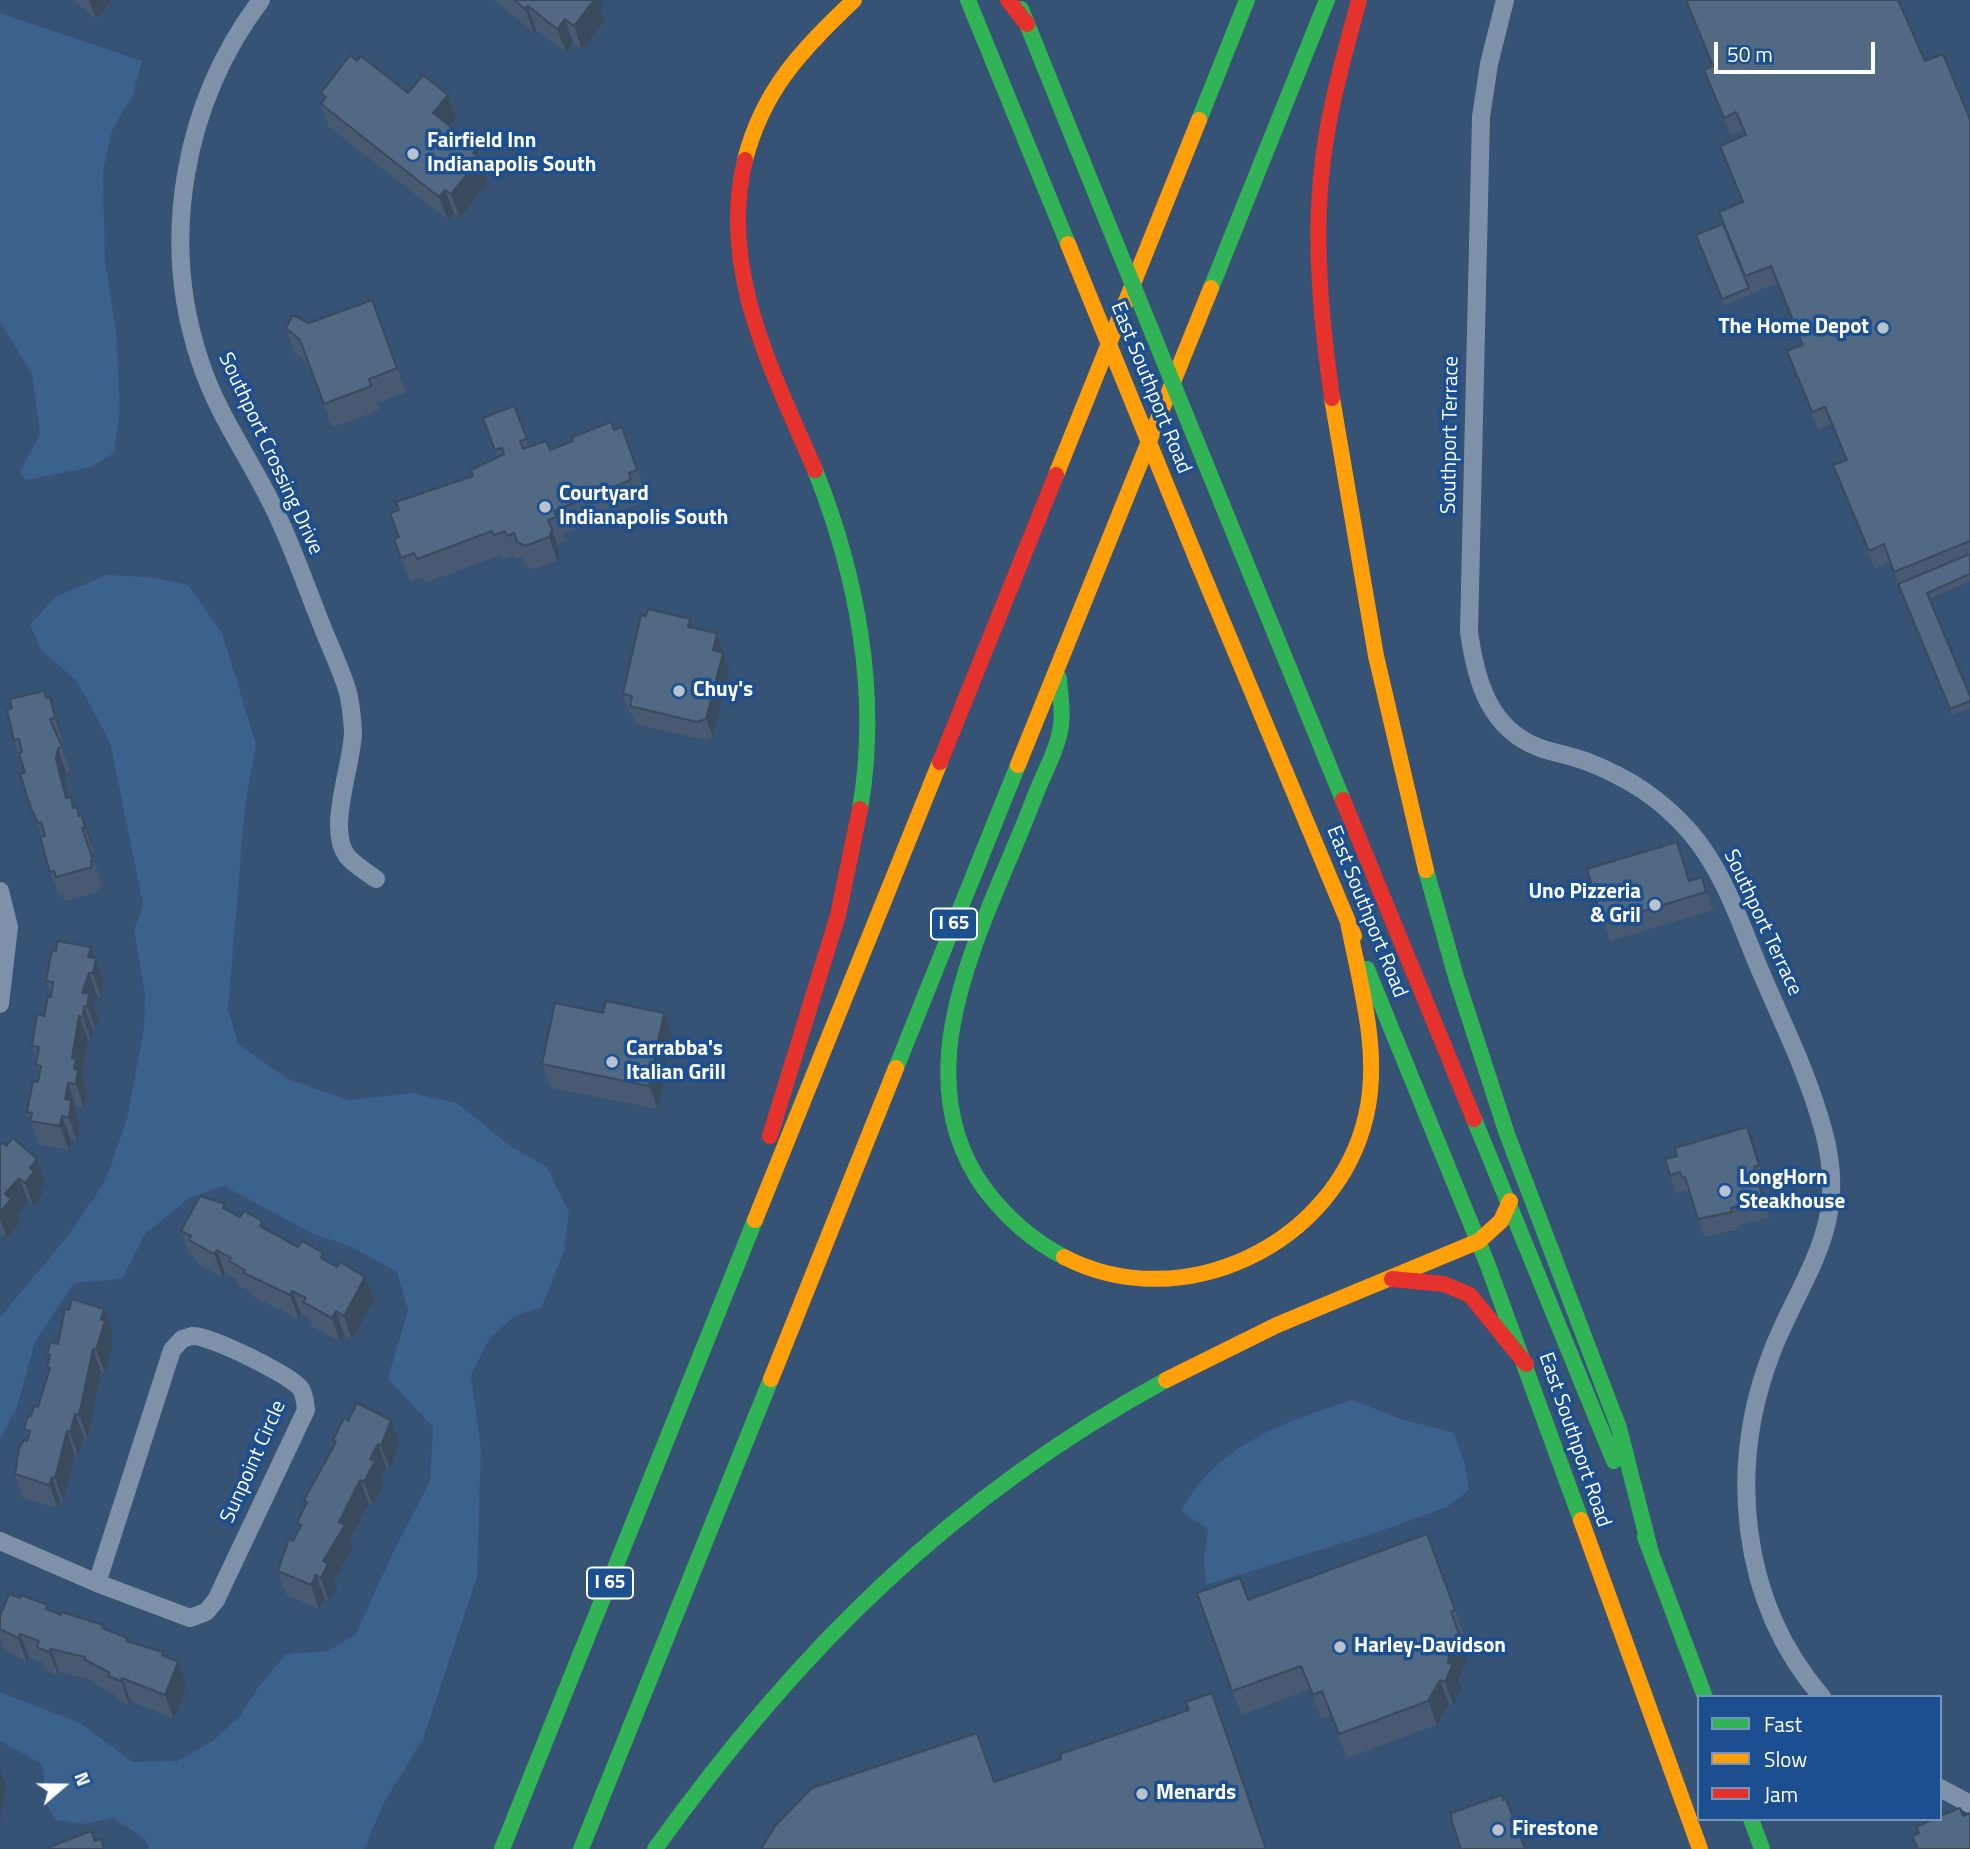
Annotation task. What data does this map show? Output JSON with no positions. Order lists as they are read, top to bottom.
{
  "streets": {
    "main road": ["East Southport Road", "I 65"],
    "street": ["Southport Terrace", "Southport Crossing Drive", "Sunpoint Circle"]
  },
  "places": [
    "Fairfield Inn Indianapolis South",
    "The Home Depot",
    "Courtyard Indianapolis South",
    "Chuy's",
    "Uno Pizzeria & Gril",
    "Carrabba's Italian Grill",
    "LongHorn Steakhouse",
    "Harley-Davidson",
    "Menards",
    "Firestone"
  ],
  "legend": ["Fast", "Slow", "Jam"],
  "scale_bar": "50 m",
  "north": "right"
}
